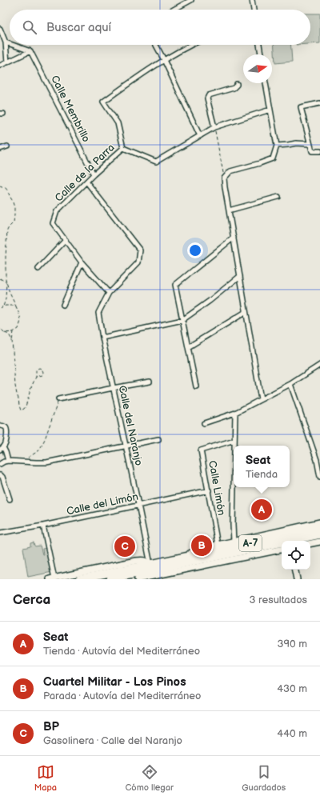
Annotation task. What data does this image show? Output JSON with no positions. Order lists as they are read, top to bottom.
{
  "streets": {
    "highway": ["A-7"],
    "street": [
      "Calle Membrillo",
      "Calle de la Parra",
      "Calle del Naranjo",
      "Calle Limón",
      "Calle del Limón"
    ]
  },
  "crossings": [
    ["Calle Membrillo", "Calle de la Parra"],
    ["Calle de la Parra", "Calle del Naranjo"],
    ["Calle del Naranjo", "Calle del Limón"],
    ["Calle del Naranjo", "A-7"],
    ["Calle Limón", "Calle del Limón"]
  ],
  "north": "right",
  "page": {
    "search": "Buscar aquí",
    "popup": ["Seat", "Tienda"],
    "pins": ["A", "B", "C"],
    "heading": ["Cerca", "3 resultados"],
    "list": [
      {
        "mark": "A",
        "name": "Seat",
        "note": "Tienda · Autovía del Mediterráneo",
        "value": "390 m"
      },
      {
        "mark": "B",
        "name": "Cuartel Militar - Los Pinos",
        "note": "Parada · Autovía del Mediterráneo",
        "value": "430 m"
      },
      {
        "mark": "C",
        "name": "BP",
        "note": "Gasolinera · Calle del Naranjo",
        "value": "440 m"
      }
    ],
    "nav": ["Mapa", "Cómo llegar", "Guardados"]
  }
}
